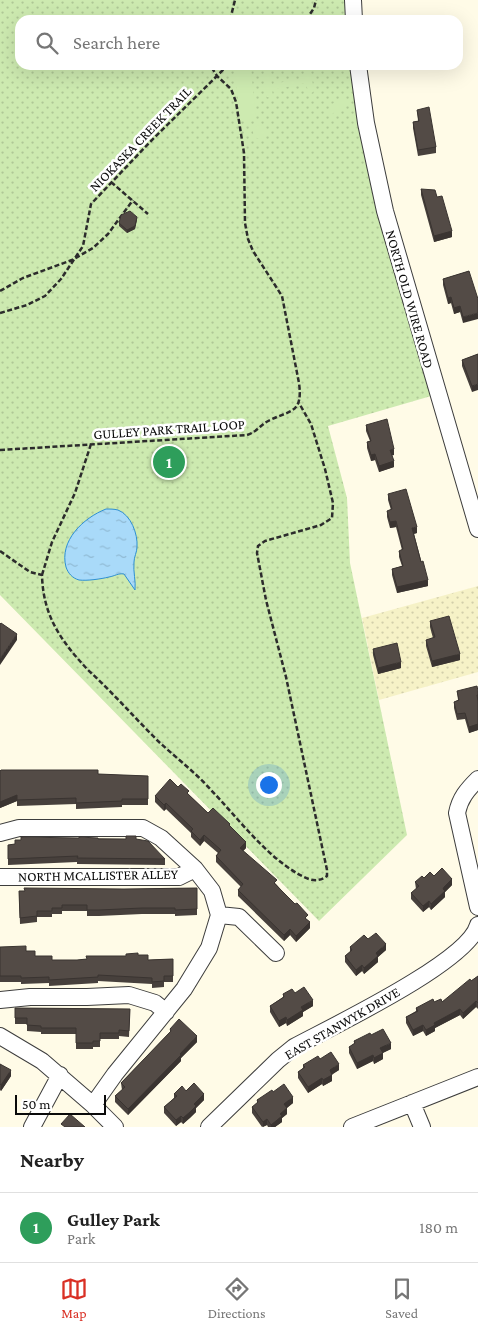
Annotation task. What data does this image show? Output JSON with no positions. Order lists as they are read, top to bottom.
{
  "streets": {
    "street": ["NORTH OLD WIRE ROAD", "NORTH MCALLISTER ALLEY", "EAST STANWYK DRIVE"],
    "path": ["NIOKASKA CREEK TRAIL", "GULLEY PARK TRAIL LOOP"]
  },
  "scale_bar": "50 m",
  "page": {
    "search": "Search here",
    "pins": "1",
    "scale": "50 m",
    "heading": "Nearby",
    "list": [
      {
        "mark": "1",
        "name": "Gulley Park",
        "note": "Park",
        "value": "180 m"
      }
    ],
    "nav": ["Map", "Directions", "Saved"]
  }
}
